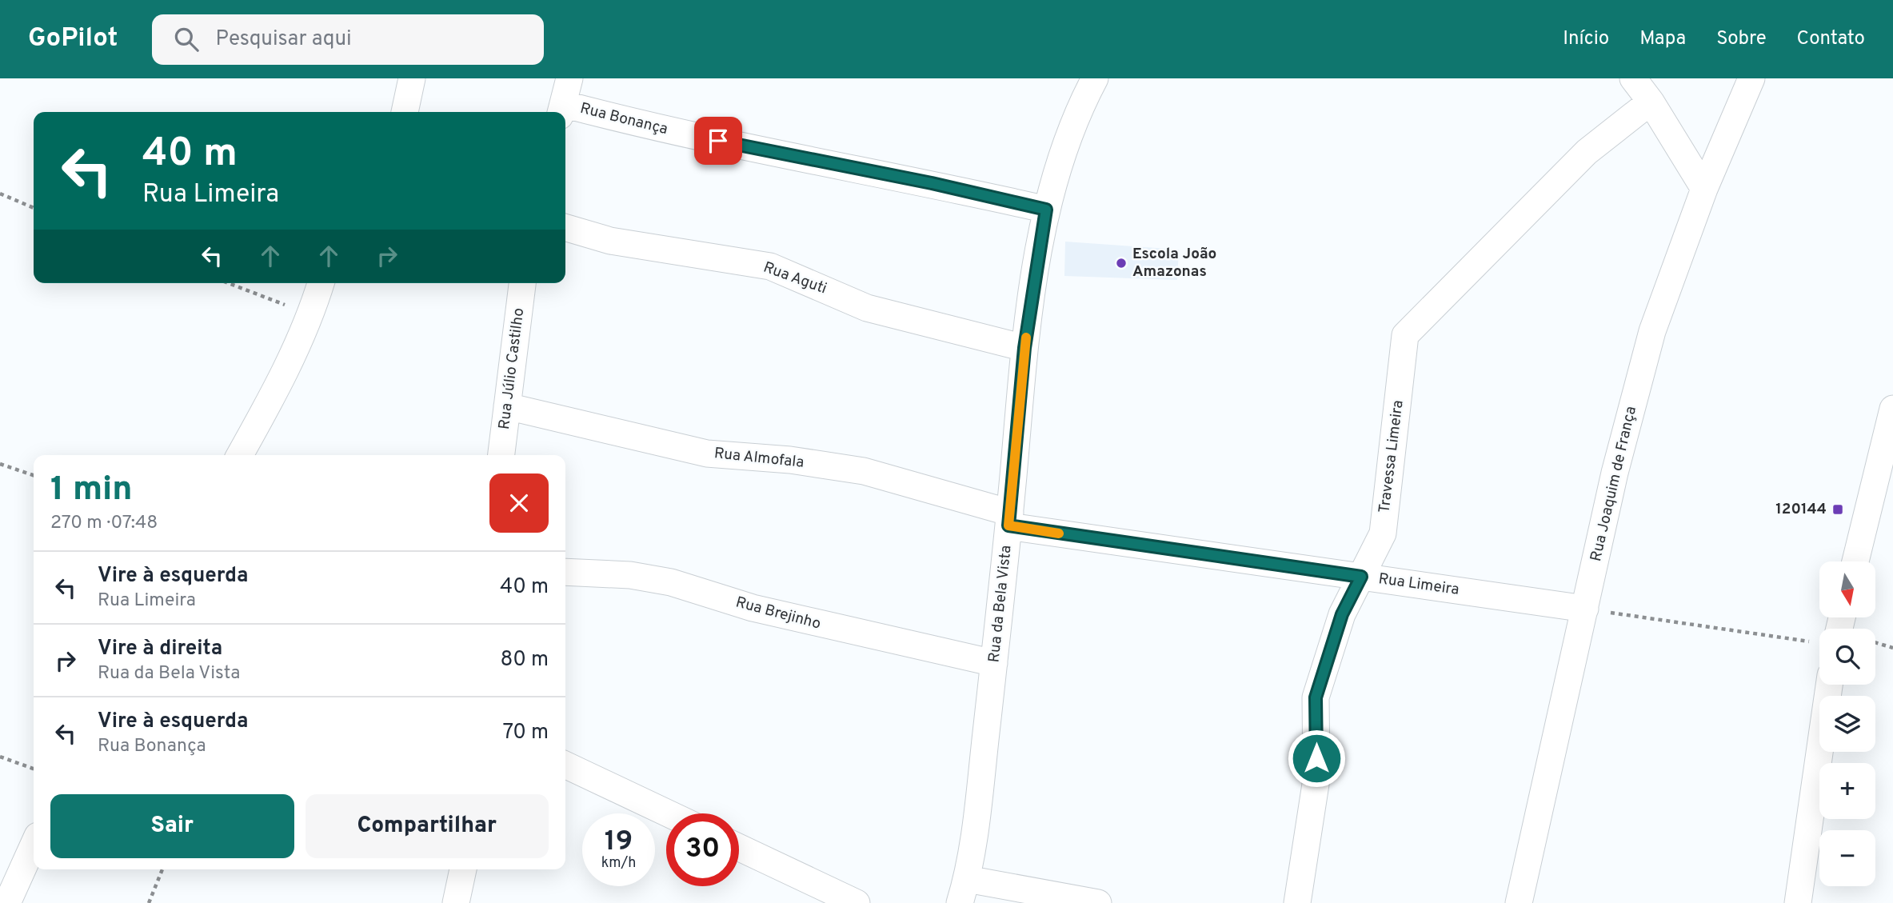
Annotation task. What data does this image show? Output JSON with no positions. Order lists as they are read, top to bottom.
{
  "streets": {
    "street": [
      "Rua Bonança",
      "Rua Aguti",
      "Rua Júlio Castilho",
      "Travessa Limeira",
      "Rua Almofala",
      "Rua Joaquim de França",
      "Rua Limeira",
      "Rua da Bela Vista",
      "Rua Brejinho"
    ]
  },
  "crossings": [
    ["Rua Bonança", "Rua da Bela Vista"],
    ["Rua Aguti", "Rua da Bela Vista"],
    ["Rua Júlio Castilho", "Rua Almofala"],
    ["Travessa Limeira", "Rua Limeira"],
    ["Rua Almofala", "Rua Limeira"],
    ["Rua Almofala", "Rua da Bela Vista"],
    ["Rua Joaquim de França", "Rua Limeira"],
    ["Rua Limeira", "Rua da Bela Vista"],
    ["Rua da Bela Vista", "Rua Brejinho"]
  ],
  "places": {
    "other": ["Escola João Amazonas"],
    "transit": ["120144"]
  },
  "north": "bottom",
  "page": {
    "header": "GoPilot",
    "search": "Pesquisar aqui",
    "nav": [
      "Início",
      "Mapa",
      "Sobre",
      "Contato"
    ],
    "turn": ["40 m", "Rua Limeira"],
    "heading": ["1 min", "270 m · 07:48"],
    "list": [
      {
        "name": "Vire à esquerda",
        "note": "Rua Limeira",
        "value": "40 m"
      },
      {
        "name": "Vire à direita",
        "note": "Rua da Bela Vista",
        "value": "80 m"
      },
      {
        "name": "Vire à esquerda",
        "note": "Rua Bonança",
        "value": "70 m"
      }
    ],
    "map_buttons": ["+", "−"],
    "buttons": ["Sair", "Compartilhar"],
    "speed": "19 km/h",
    "limit": "30"
  }
}
